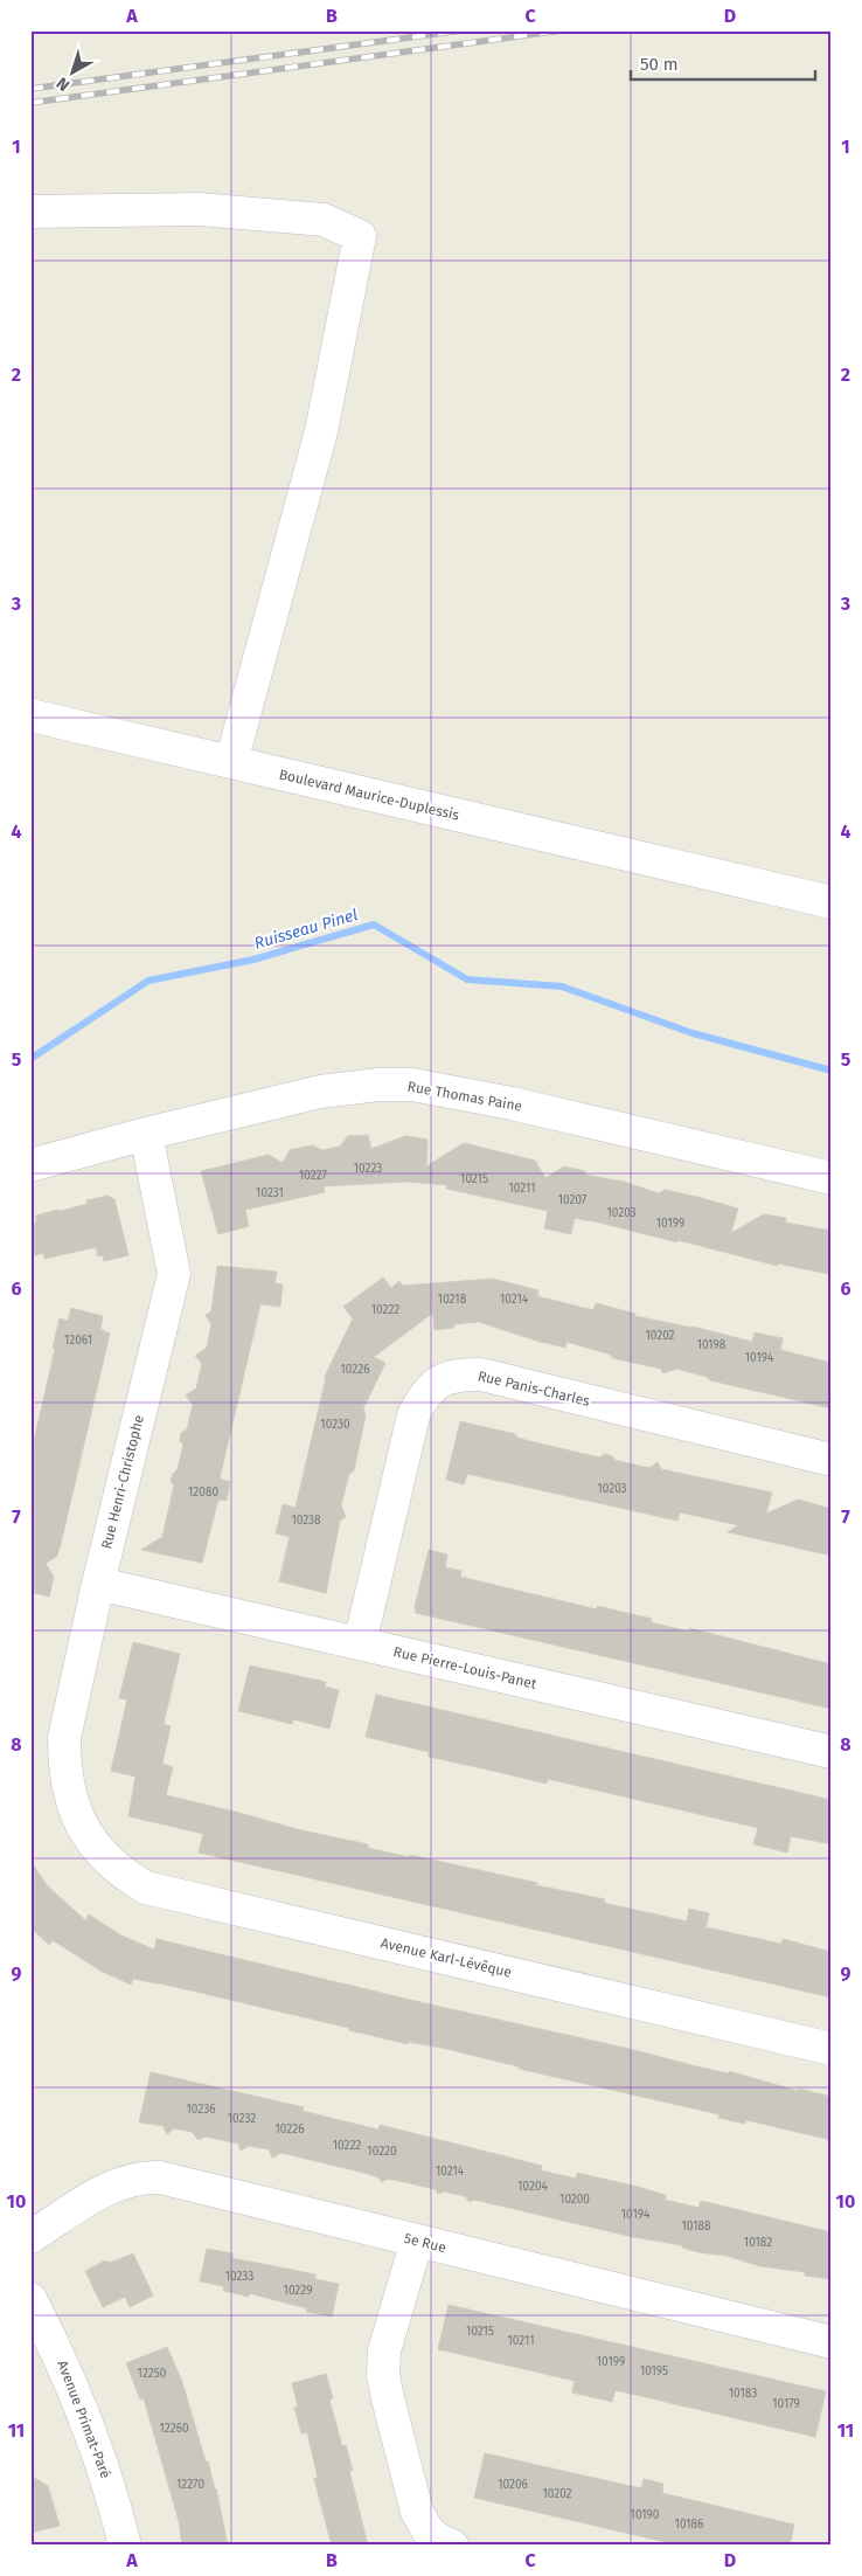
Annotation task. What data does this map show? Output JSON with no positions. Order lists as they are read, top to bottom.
{
  "streets": {
    "street": [
      "Boulevard Maurice-Duplessis",
      "Rue Thomas Paine",
      "Rue Panis-Charles",
      "Rue Henri-Christophe",
      "Rue Pierre-Louis-Panet",
      "Avenue Karl-Lévêque",
      "5e Rue",
      "Avenue Primat-Paré"
    ]
  },
  "crossings": [
    ["Rue Thomas Paine", "Rue Henri-Christophe"],
    ["Rue Panis-Charles", "Rue Pierre-Louis-Panet"],
    ["Rue Henri-Christophe", "Rue Pierre-Louis-Panet"],
    ["Rue Henri-Christophe", "Avenue Karl-Lévêque"]
  ],
  "water": ["Ruisseau Pinel"],
  "house_numbers": [
    "10223",
    "10227",
    "10215",
    "10211",
    "10231",
    "10207",
    "10203",
    "10199",
    "10218",
    "10214",
    "10222",
    "10202",
    "12061",
    "10198",
    "10194",
    "10226",
    "10230",
    "10203",
    "12080",
    "10238",
    "10236",
    "10232",
    "10226",
    "10222",
    "10220",
    "10214",
    "10204",
    "10200",
    "10194",
    "10188",
    "10182",
    "10233",
    "10229",
    "10215",
    "10211",
    "10199",
    "10195",
    "12250",
    "10183",
    "10179",
    "12260",
    "12270",
    "10206",
    "10202",
    "10190",
    "10186"
  ],
  "scale_bar": "50 m",
  "north": "bottom left",
  "grid": {
    "columns": [
      "A",
      "B",
      "C",
      "D"
    ],
    "rows": [
      "1",
      "2",
      "3",
      "4",
      "5",
      "6",
      "7",
      "8",
      "9",
      "10",
      "11"
    ]
  }
}
